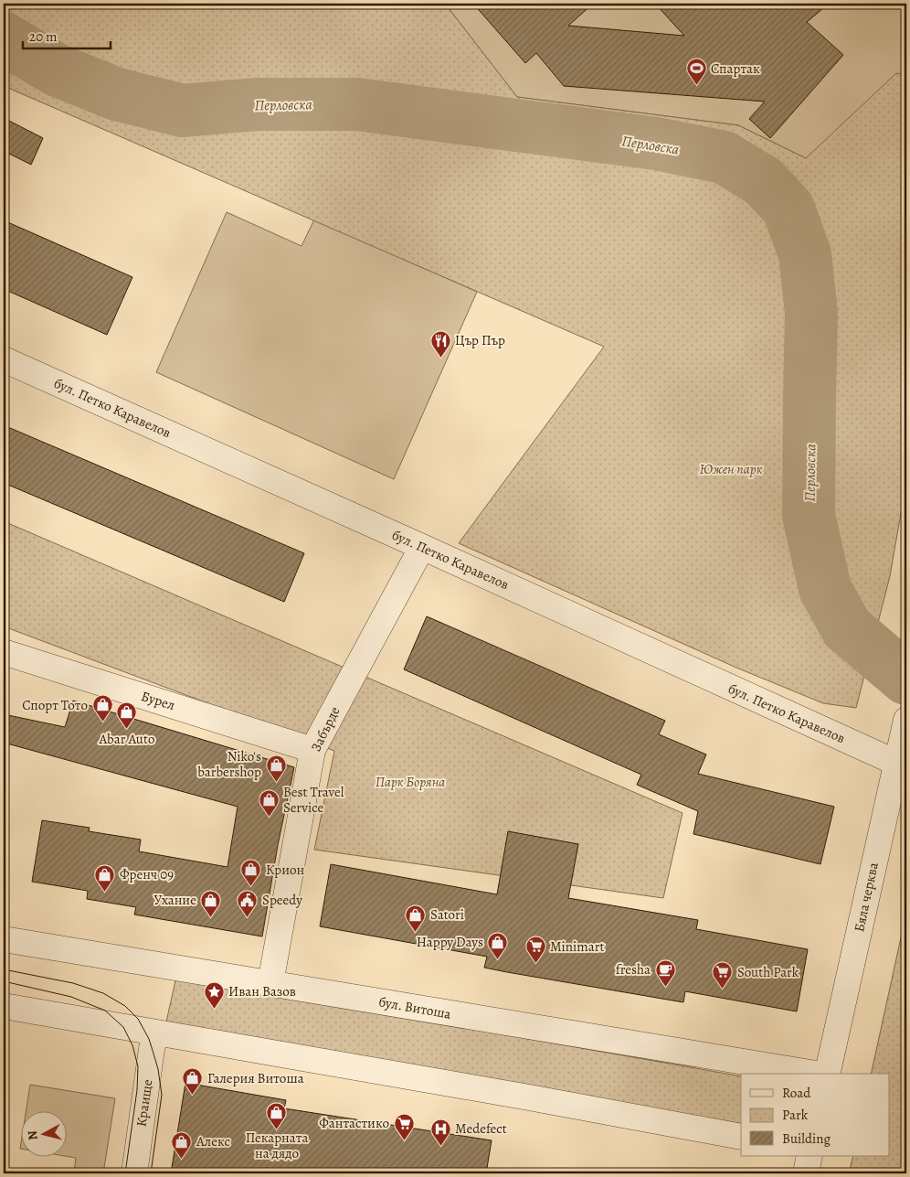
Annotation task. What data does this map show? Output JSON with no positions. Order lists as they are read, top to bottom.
{
  "streets": {
    "street": [
      "бул. Петко Каравелов",
      "Бурел",
      "Забърде",
      "Бяла черква",
      "бул. Витоша",
      "Краище"
    ]
  },
  "crossings": [
    ["бул. Петко Каравелов", "Забърде"],
    ["бул. Петко Каравелов", "Бяла черква"],
    ["Бурел", "Забърде"],
    ["Забърде", "бул. Витоша"]
  ],
  "water": ["Перловска"],
  "parks": ["Южен парк", "Парк Боряна"],
  "places": {
    "sports": ["Спартак"],
    "restaurant": ["Цър Пър"],
    "shop": [
      "Спорт Тото",
      "Abar Auto",
      "Niko's barbershop",
      "Best Travel Service",
      "Крион",
      "Френч 09",
      "Ухание",
      "Satori",
      "Happy Days",
      "Галерия Витоша",
      "Пекарната на дядо",
      "Алекс"
    ],
    "public building": ["Speedy"],
    "supermarket": ["Minimart", "South Park", "Фантастико"],
    "cafe": ["fresha"],
    "place": ["Иван Вазов"],
    "hospital": ["Medefect"]
  },
  "legend": ["Road", "Park", "Building"],
  "scale_bar": "20 m",
  "north": "left"
}
